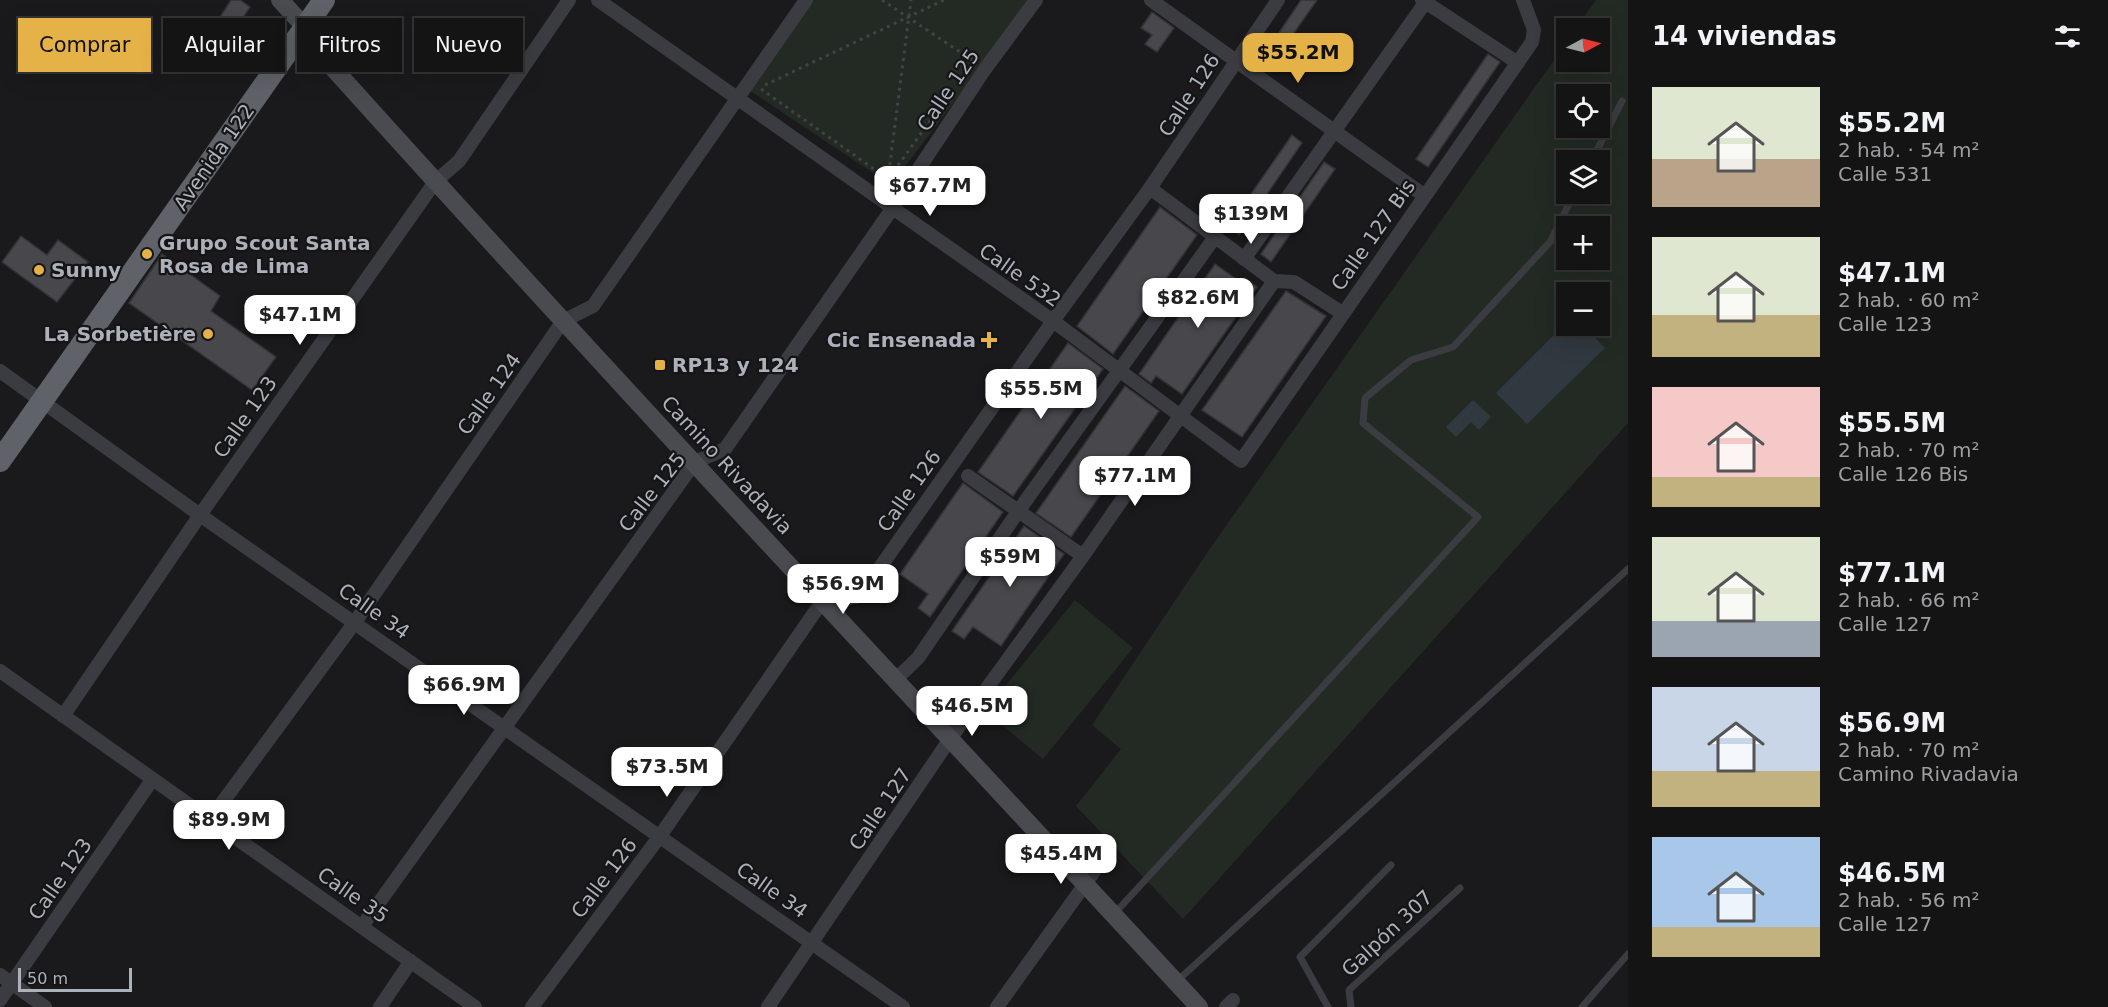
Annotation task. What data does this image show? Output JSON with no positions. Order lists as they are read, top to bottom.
{
  "streets": {
    "highway": ["Avenida 122"],
    "main road": ["Camino Rivadavia"],
    "street": [
      "Calle 125",
      "Calle 126",
      "Calle 127 Bis",
      "Calle 532",
      "Calle 124",
      "Calle 123",
      "Calle 34",
      "Calle 127",
      "Calle 35"
    ],
    "lane": ["Galpón 307"]
  },
  "crossings": [
    ["Calle 125", "Calle 532"],
    ["Calle 125", "Camino Rivadavia"],
    ["Calle 125", "Calle 34"],
    ["Calle 125", "Calle 35"],
    ["Calle 126", "Calle 532"],
    ["Calle 126", "Camino Rivadavia"],
    ["Calle 126", "Calle 34"],
    ["Avenida 122", "Calle 34"],
    ["Calle 127 Bis", "Calle 532"],
    ["Calle 532", "Calle 124"],
    ["Calle 532", "Calle 127"],
    ["Calle 124", "Camino Rivadavia"],
    ["Calle 124", "Calle 34"],
    ["Calle 124", "Calle 35"],
    ["Calle 123", "Camino Rivadavia"],
    ["Calle 123", "Calle 34"],
    ["Calle 123", "Calle 35"],
    ["Camino Rivadavia", "Calle 127"],
    ["Calle 34", "Calle 127"]
  ],
  "places": {
    "other": ["Grupo Scout Santa Rosa de Lima", "Sunny", "La Sorbetière"],
    "health": ["Cic Ensenada"],
    "transit": ["RP13 y 124"]
  },
  "scale_bar": "50 m",
  "north": "right",
  "page": {
    "heading": "14 viviendas",
    "map_buttons": ["+", "−"],
    "chip": [
      "Comprar",
      "Alquilar",
      "Filtros",
      "Nuevo"
    ],
    "price": [
      "$55.2M",
      "$67.7M",
      "$139M",
      "$82.6M",
      "$47.1M",
      "$55.5M",
      "$77.1M",
      "$59M",
      "$56.9M",
      "$66.9M",
      "$46.5M",
      "$73.5M",
      "$89.9M",
      "$45.4M"
    ],
    "list": [
      {
        "name": "$55.2M",
        "note": "2 hab. · 54 m² · Calle 531"
      },
      {
        "name": "$47.1M",
        "note": "2 hab. · 60 m² · Calle 123"
      },
      {
        "name": "$55.5M",
        "note": "2 hab. · 70 m² · Calle 126 Bis"
      },
      {
        "name": "$77.1M",
        "note": "2 hab. · 66 m² · Calle 127"
      },
      {
        "name": "$56.9M",
        "note": "2 hab. · 70 m² · Camino Rivadavia"
      },
      {
        "name": "$46.5M",
        "note": "2 hab. · 56 m² · Calle 127"
      }
    ],
    "scale": "50 m"
  }
}
